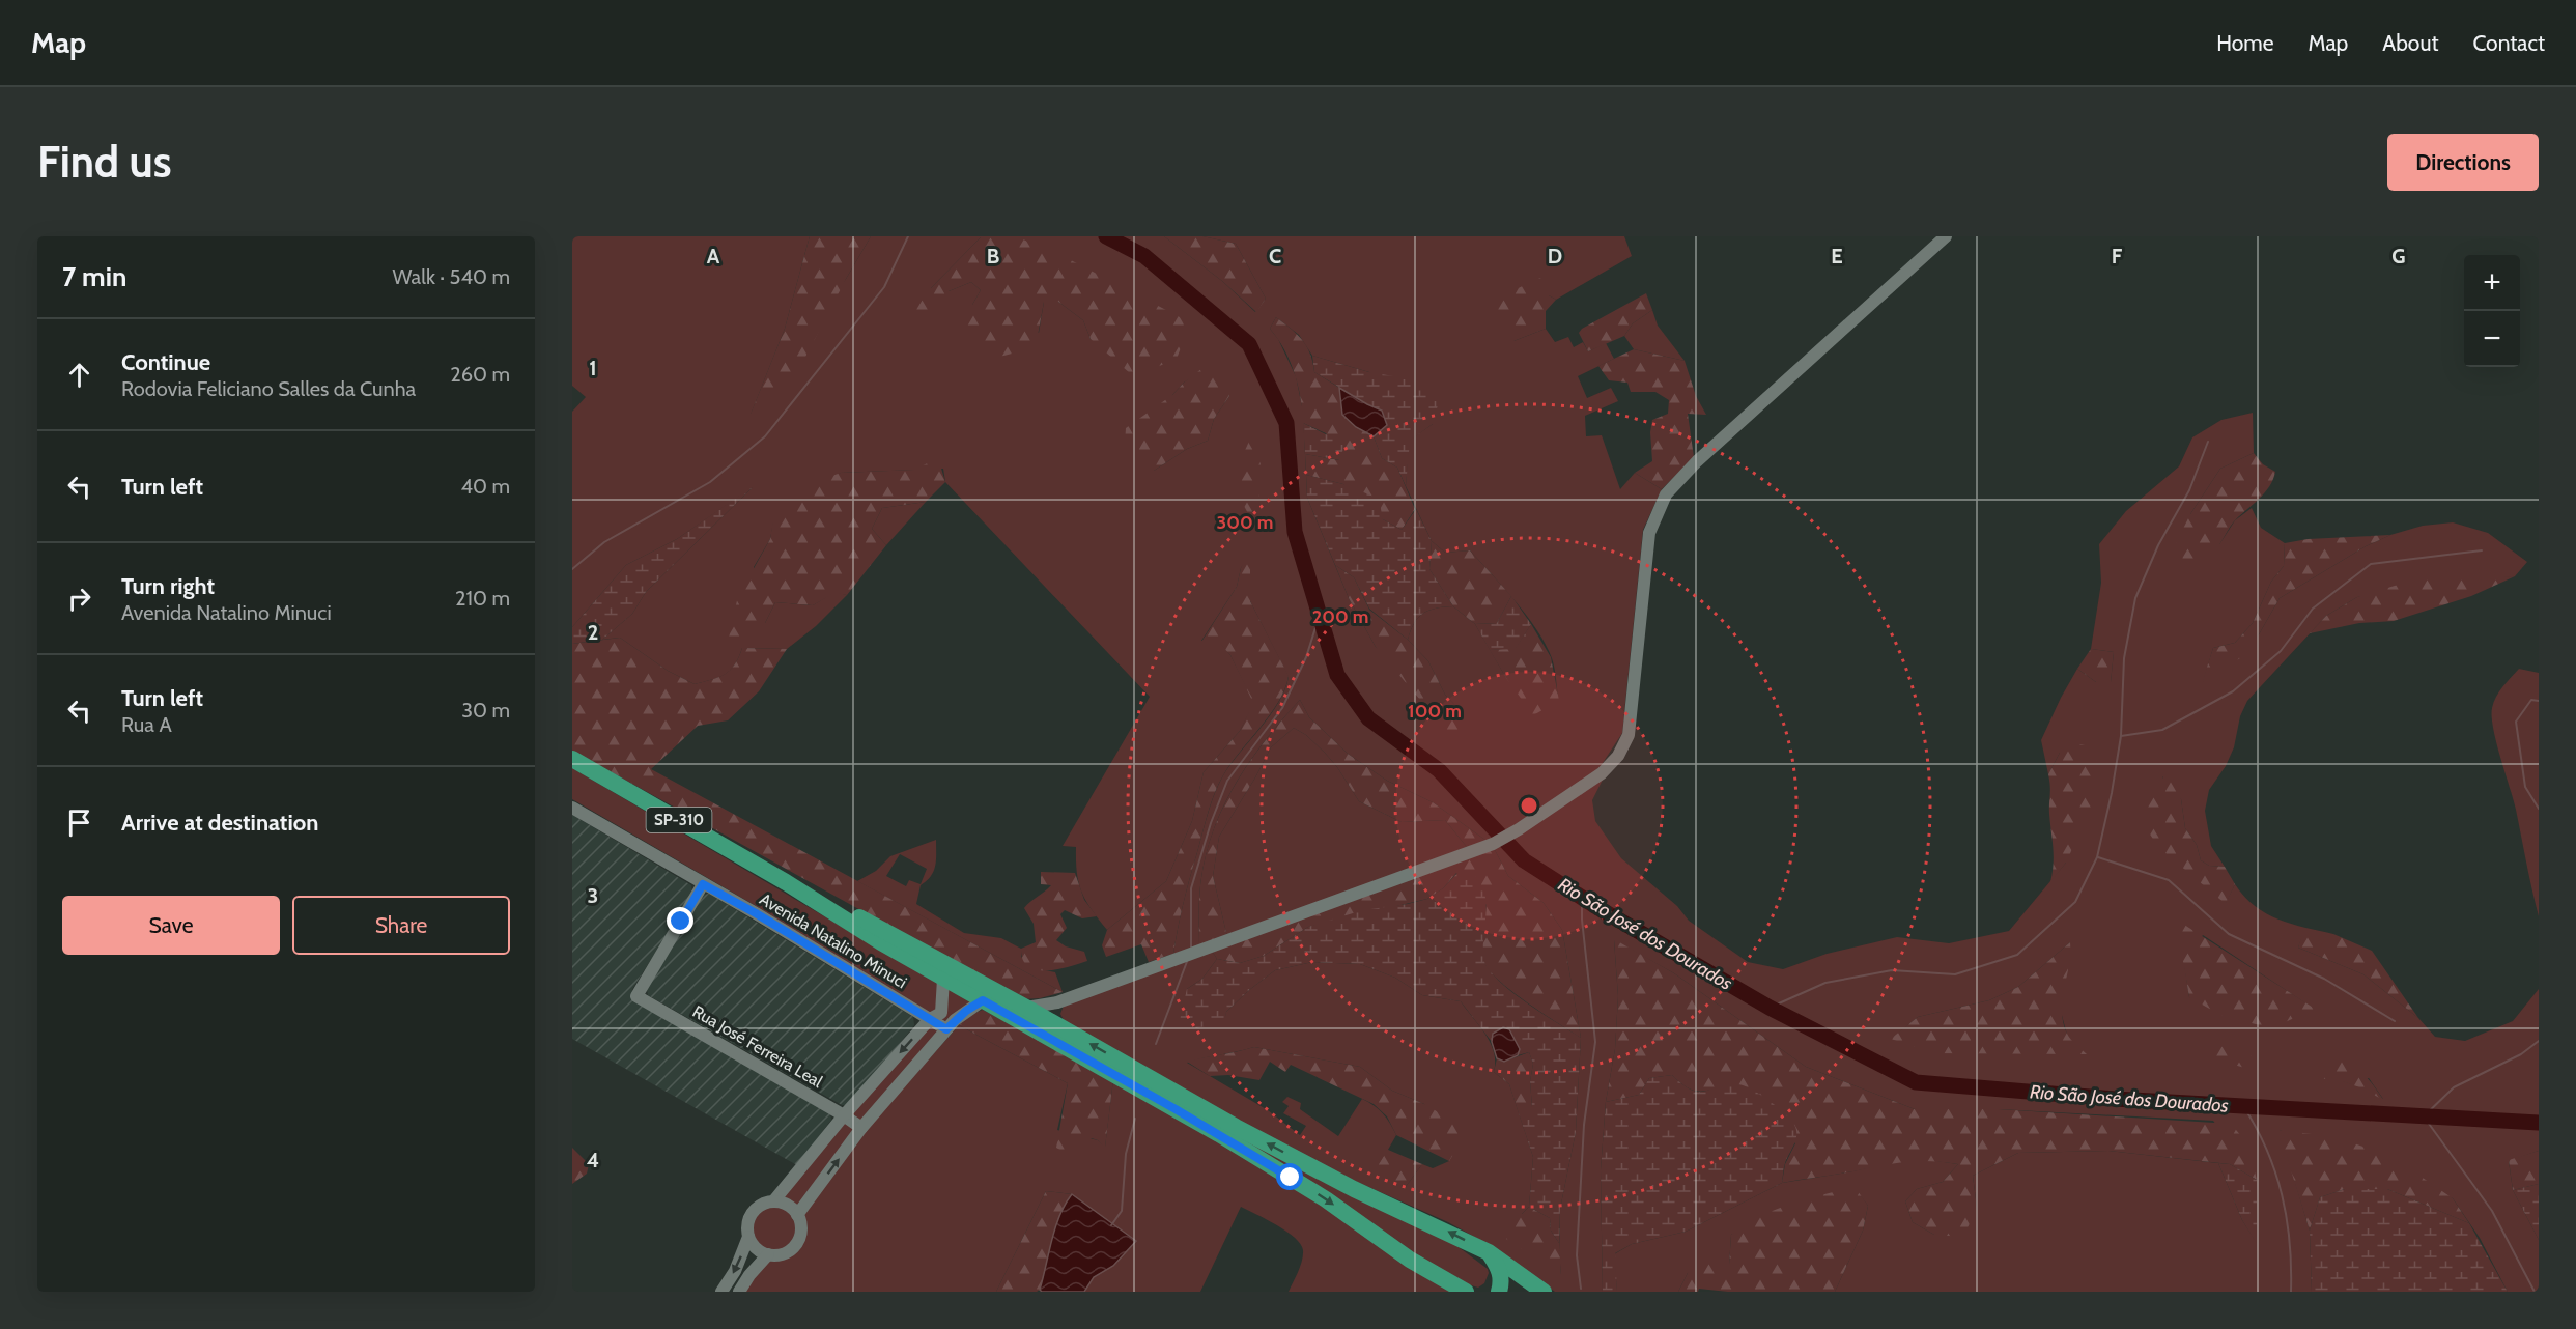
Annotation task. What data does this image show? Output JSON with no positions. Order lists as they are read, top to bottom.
{
  "streets": {
    "main road": ["SP-310"],
    "street": ["Avenida Natalino Minuci", "Rua José Ferreira Leal"]
  },
  "crossings": [
    ["Avenida Natalino Minuci", "Rua José Ferreira Leal"]
  ],
  "water": ["Rio São José dos Dourados"],
  "page": {
    "header": "Map",
    "nav": [
      "Home",
      "Map",
      "About",
      "Contact"
    ],
    "buttons": [
      "Directions",
      ["Save", "Share"]
    ],
    "title": "Find us",
    "heading": ["7 min", "Walk · 540 m"],
    "map_buttons": ["+", "−"],
    "list": [
      ["Continue", "Rodovia Feliciano Salles da Cunha", "260 m"],
      ["Turn left", "40 m"],
      ["Turn right", "Avenida Natalino Minuci", "210 m"],
      ["Turn left", "Rua A", "30 m"],
      "Arrive at destination"
    ]
  },
  "grid": {
    "columns": [
      "A",
      "B",
      "C",
      "D",
      "E",
      "F",
      "G"
    ],
    "rows": [
      "1",
      "2",
      "3",
      "4"
    ]
  },
  "rings": ["300 m", "200 m", "100 m"]
}
